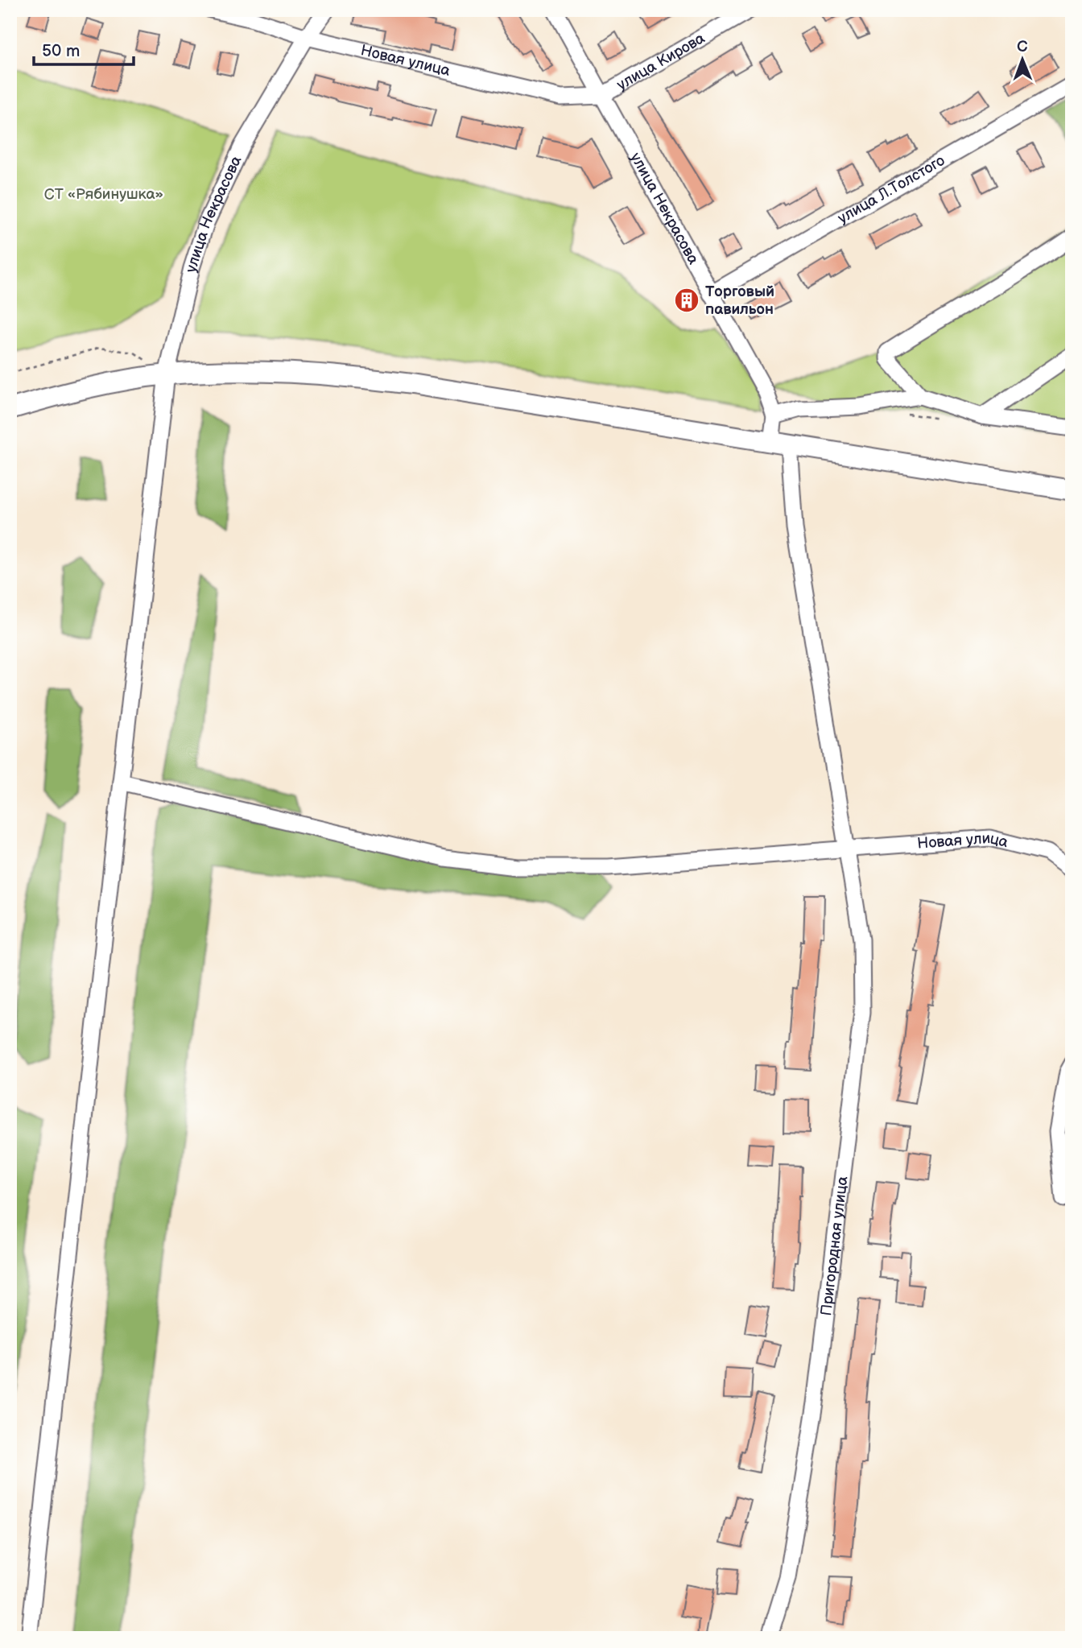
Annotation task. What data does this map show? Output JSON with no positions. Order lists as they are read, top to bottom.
{
  "streets": {
    "street": [
      "Новая улица",
      "улица Кирова",
      "улица Л.Толстого",
      "улица Некрасова",
      "Пригородная улица"
    ]
  },
  "crossings": [
    ["Новая улица", "улица Кирова"],
    ["Новая улица", "улица Некрасова"],
    ["Новая улица", "Пригородная улица"],
    ["улица Кирова", "улица Некрасова"],
    ["улица Л.Толстого", "улица Некрасова"],
    ["улица Некрасова", "Пригородная улица"]
  ],
  "parks": ["СТ «Рябинушка»"],
  "places": {
    "building": ["Торговый павильон"]
  },
  "scale_bar": "50 m",
  "north": "top"
}
